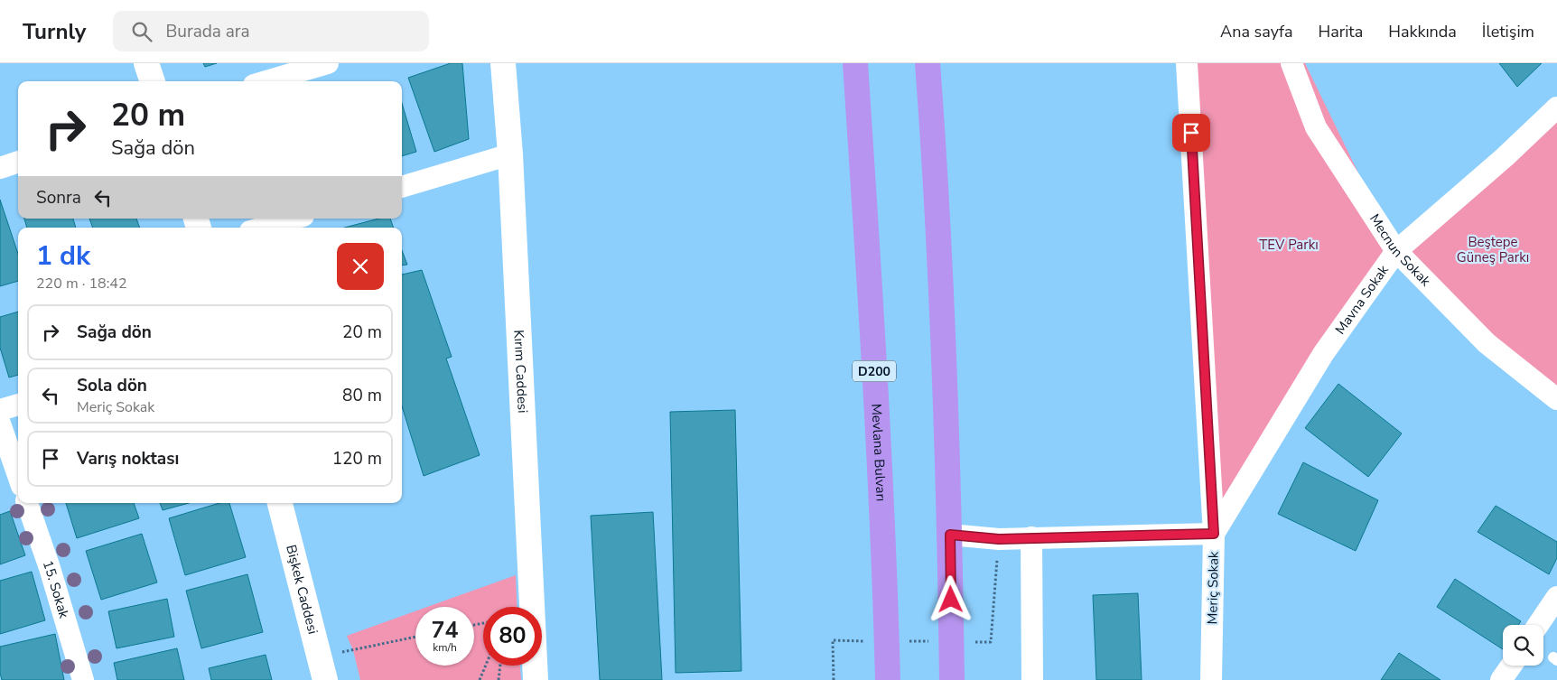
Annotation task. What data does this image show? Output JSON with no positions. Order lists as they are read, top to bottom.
{
  "streets": {
    "highway": ["D200", "Mevlana Bulvarı"],
    "street": [
      "Mecnun Sokak",
      "Mavna Sokak",
      "Kırım Caddesi",
      "Meriç Sokak",
      "15. Sokak",
      "Bişkek Caddesi"
    ]
  },
  "crossings": [
    ["Mecnun Sokak", "Mavna Sokak"],
    ["Mavna Sokak", "Meriç Sokak"]
  ],
  "parks": ["Beştepe Güneş Parkı", "TEV Parkı"],
  "page": {
    "header": "Turnly",
    "search": "Burada ara",
    "nav": [
      "Ana sayfa",
      "Harita",
      "Hakkında",
      "İletişim"
    ],
    "turn": ["20 m", "Sağa dön"],
    "then": "Sonra",
    "heading": ["1 dk", "220 m · 18:42"],
    "list": [
      {
        "name": "Sağa dön",
        "value": "20 m"
      },
      {
        "name": "Sola dön",
        "note": "Meriç Sokak",
        "value": "80 m"
      },
      {
        "name": "Varış noktası",
        "value": "120 m"
      }
    ],
    "speed": "74 km/h",
    "limit": "80"
  }
}
